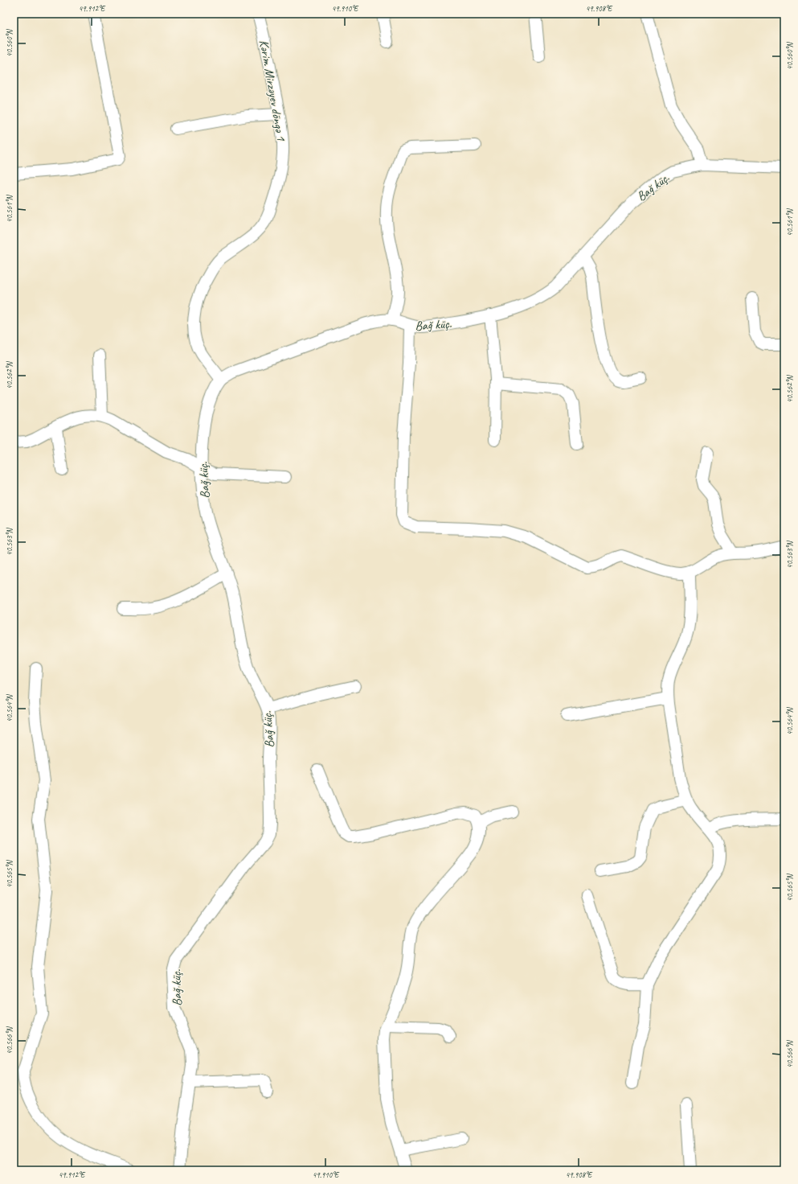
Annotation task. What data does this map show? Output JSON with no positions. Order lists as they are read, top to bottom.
{
  "streets": {
    "street": ["Kərim Mirzəyev döngə 1", "Bağ küç."]
  },
  "crossings": [
    ["Kərim Mirzəyev döngə 1", "Bağ küç."]
  ],
  "coordinates": [
    "49.912°E",
    "49.910°E",
    "49.908°E",
    "40.560°N",
    "40.561°N",
    "40.562°N",
    "40.563°N",
    "40.564°N",
    "40.565°N",
    "40.566°N"
  ]
}
